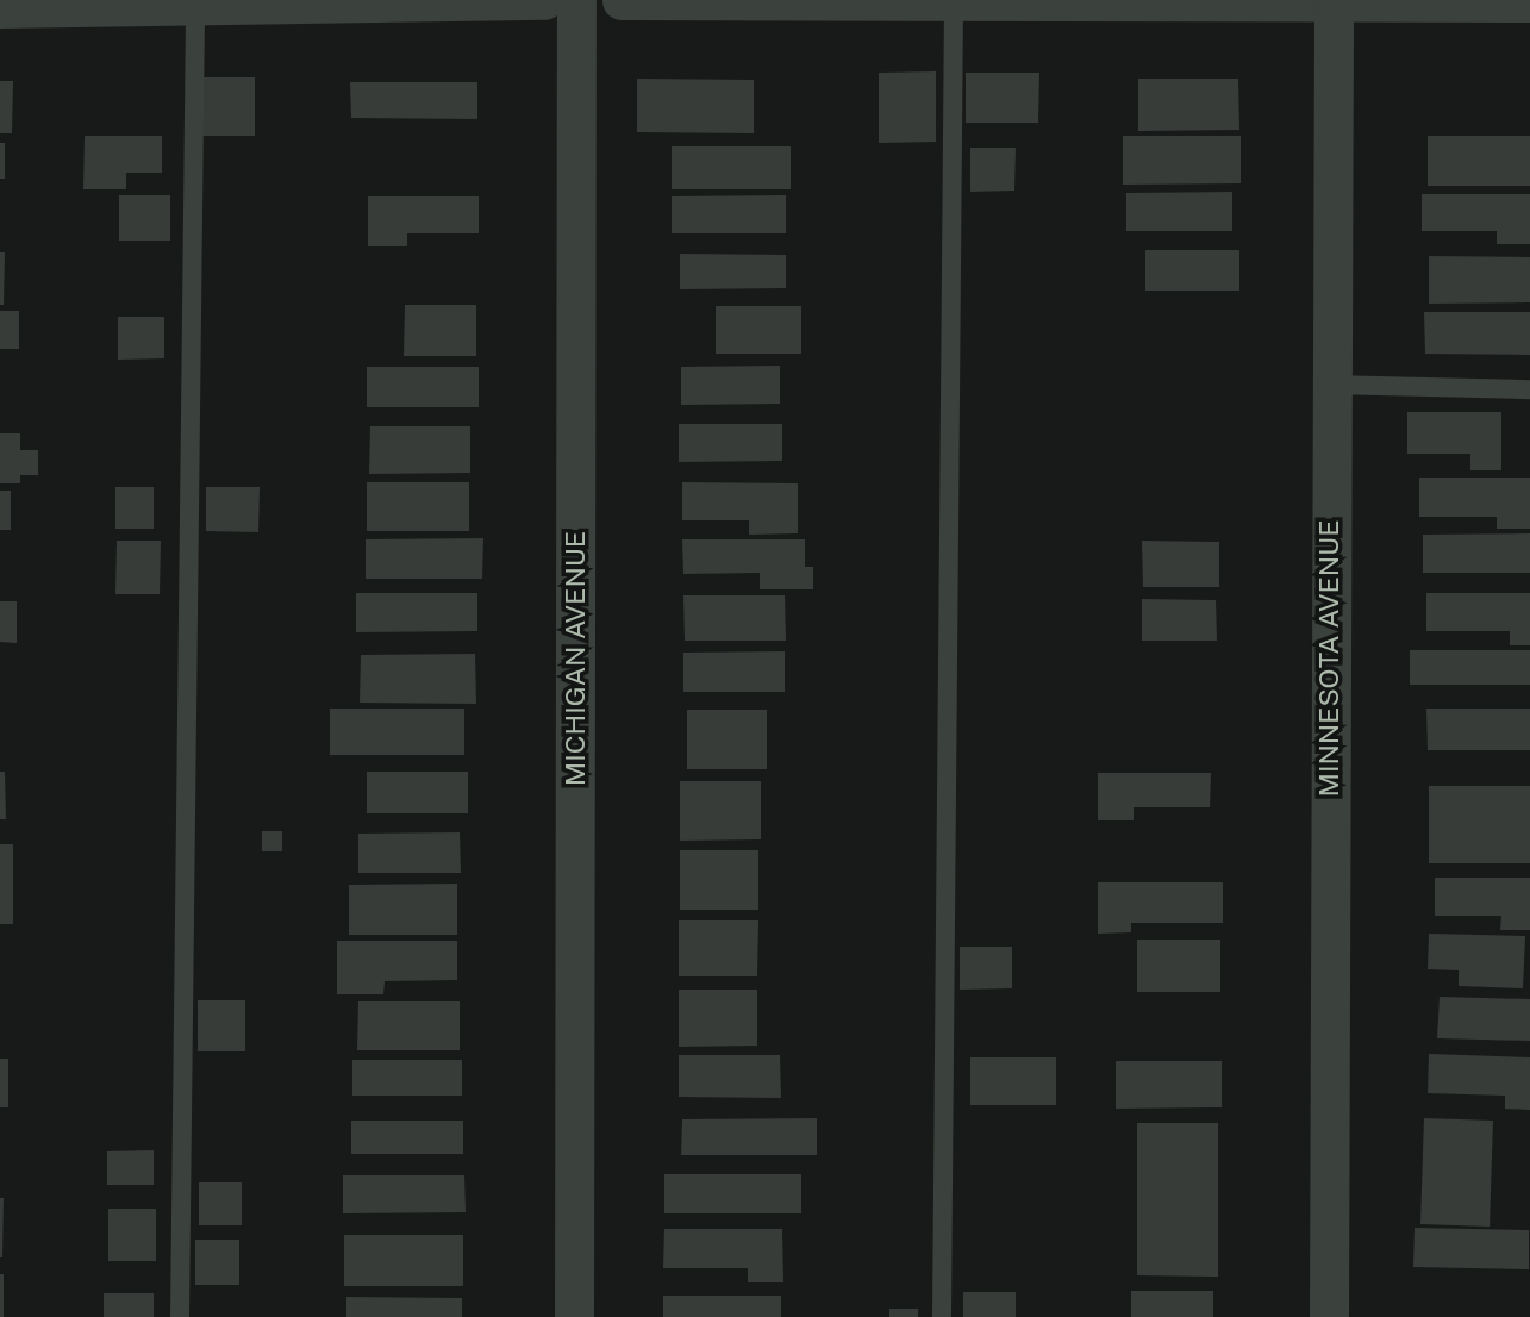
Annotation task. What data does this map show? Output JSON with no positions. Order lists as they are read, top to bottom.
{
  "streets": {
    "street": ["MICHIGAN AVENUE", "MINNESOTA AVENUE"]
  }
}
